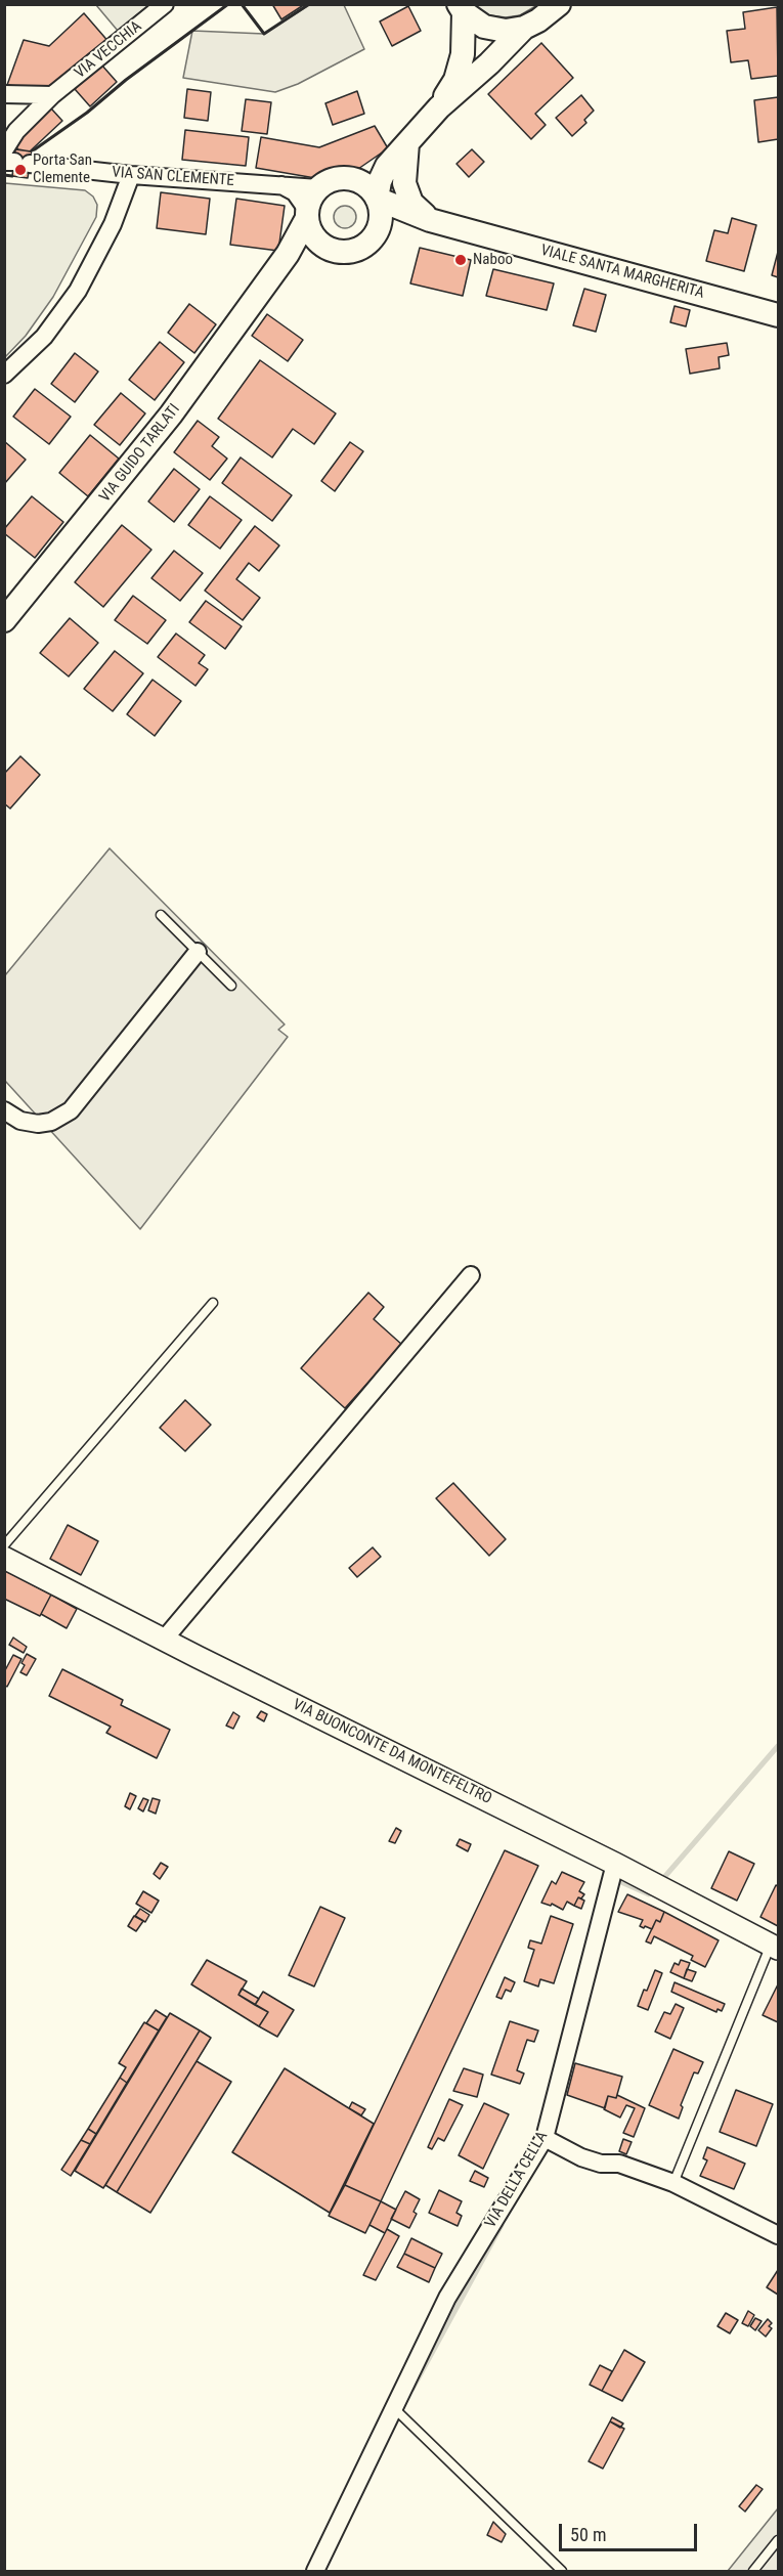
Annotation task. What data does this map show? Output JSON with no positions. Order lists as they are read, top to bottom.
{
  "streets": {
    "main road": ["VIALE SANTA MARGHERITA", "VIA GUIDO TARLATI"],
    "street": [
      "VIA VECCHIA",
      "VIA SAN CLEMENTE",
      "VIA BUONCONTE DA MONTEFELTRO",
      "VIA DELLA CELLA"
    ]
  },
  "crossings": [
    ["VIA VECCHIA", "VIA SAN CLEMENTE"],
    ["VIALE SANTA MARGHERITA", "VIA GUIDO TARLATI"],
    ["VIA BUONCONTE DA MONTEFELTRO", "VIA DELLA CELLA"]
  ],
  "places": ["Porta San Clemente", "Naboo"],
  "scale_bar": "50 m"
}
